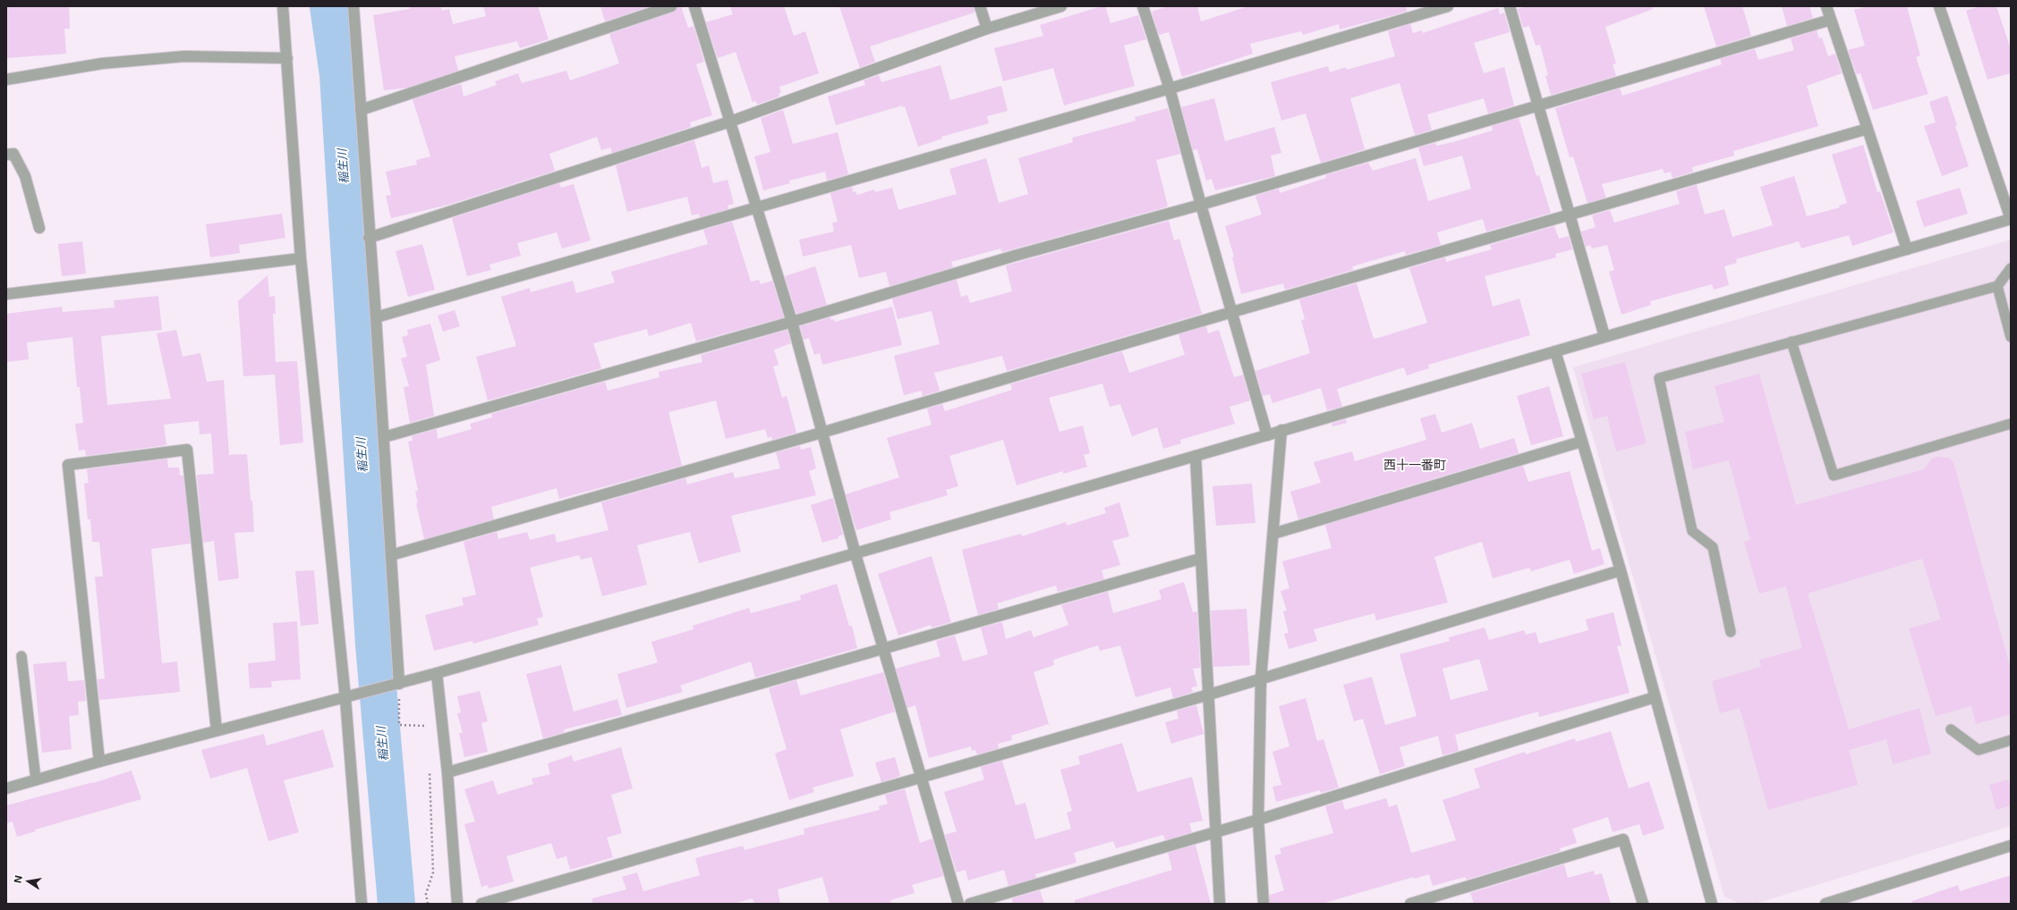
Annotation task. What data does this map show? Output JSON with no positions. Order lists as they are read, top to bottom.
{
  "districts": ["西十一番町"],
  "water": ["稲生川"],
  "north": "left"
}
